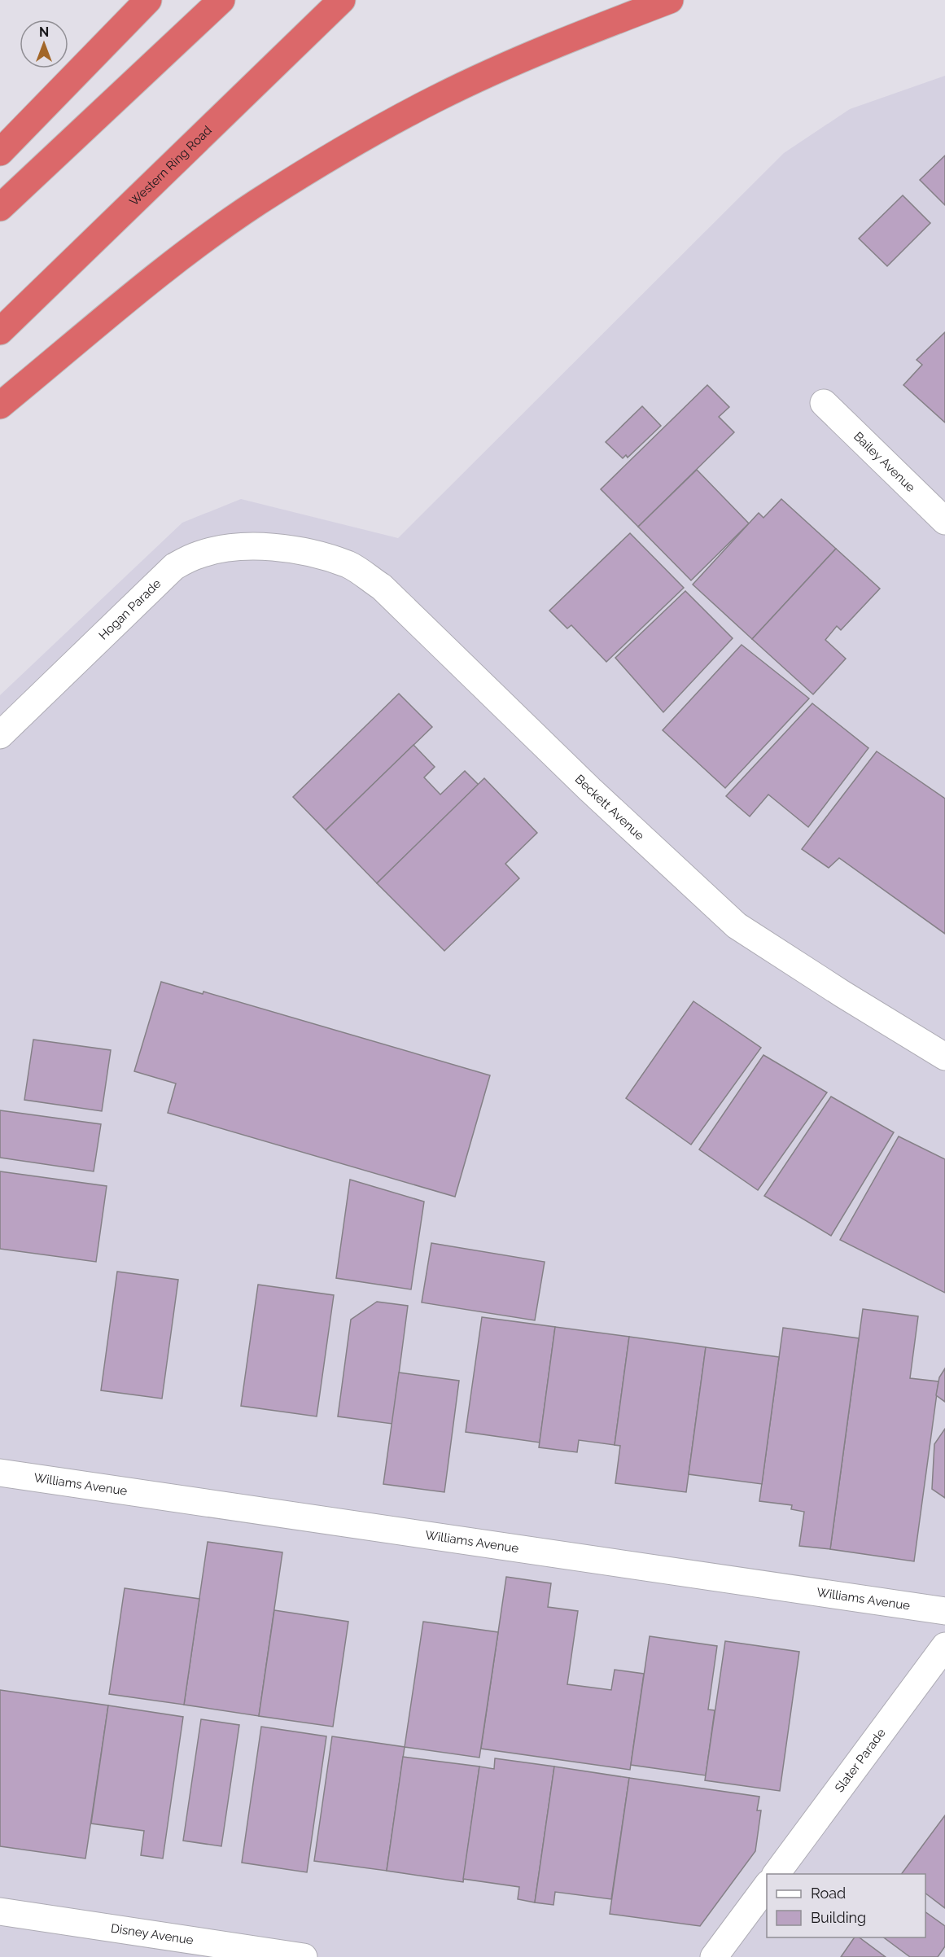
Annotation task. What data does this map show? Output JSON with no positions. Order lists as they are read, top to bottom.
{
  "streets": {
    "highway": ["Western Ring Road"],
    "street": [
      "Bailey Avenue",
      "Hogan Parade",
      "Beckett Avenue",
      "Williams Avenue",
      "Slater Parade",
      "Disney Avenue"
    ]
  },
  "crossings": [
    ["Hogan Parade", "Beckett Avenue"]
  ],
  "legend": ["Road", "Building"],
  "north": "top"
}
